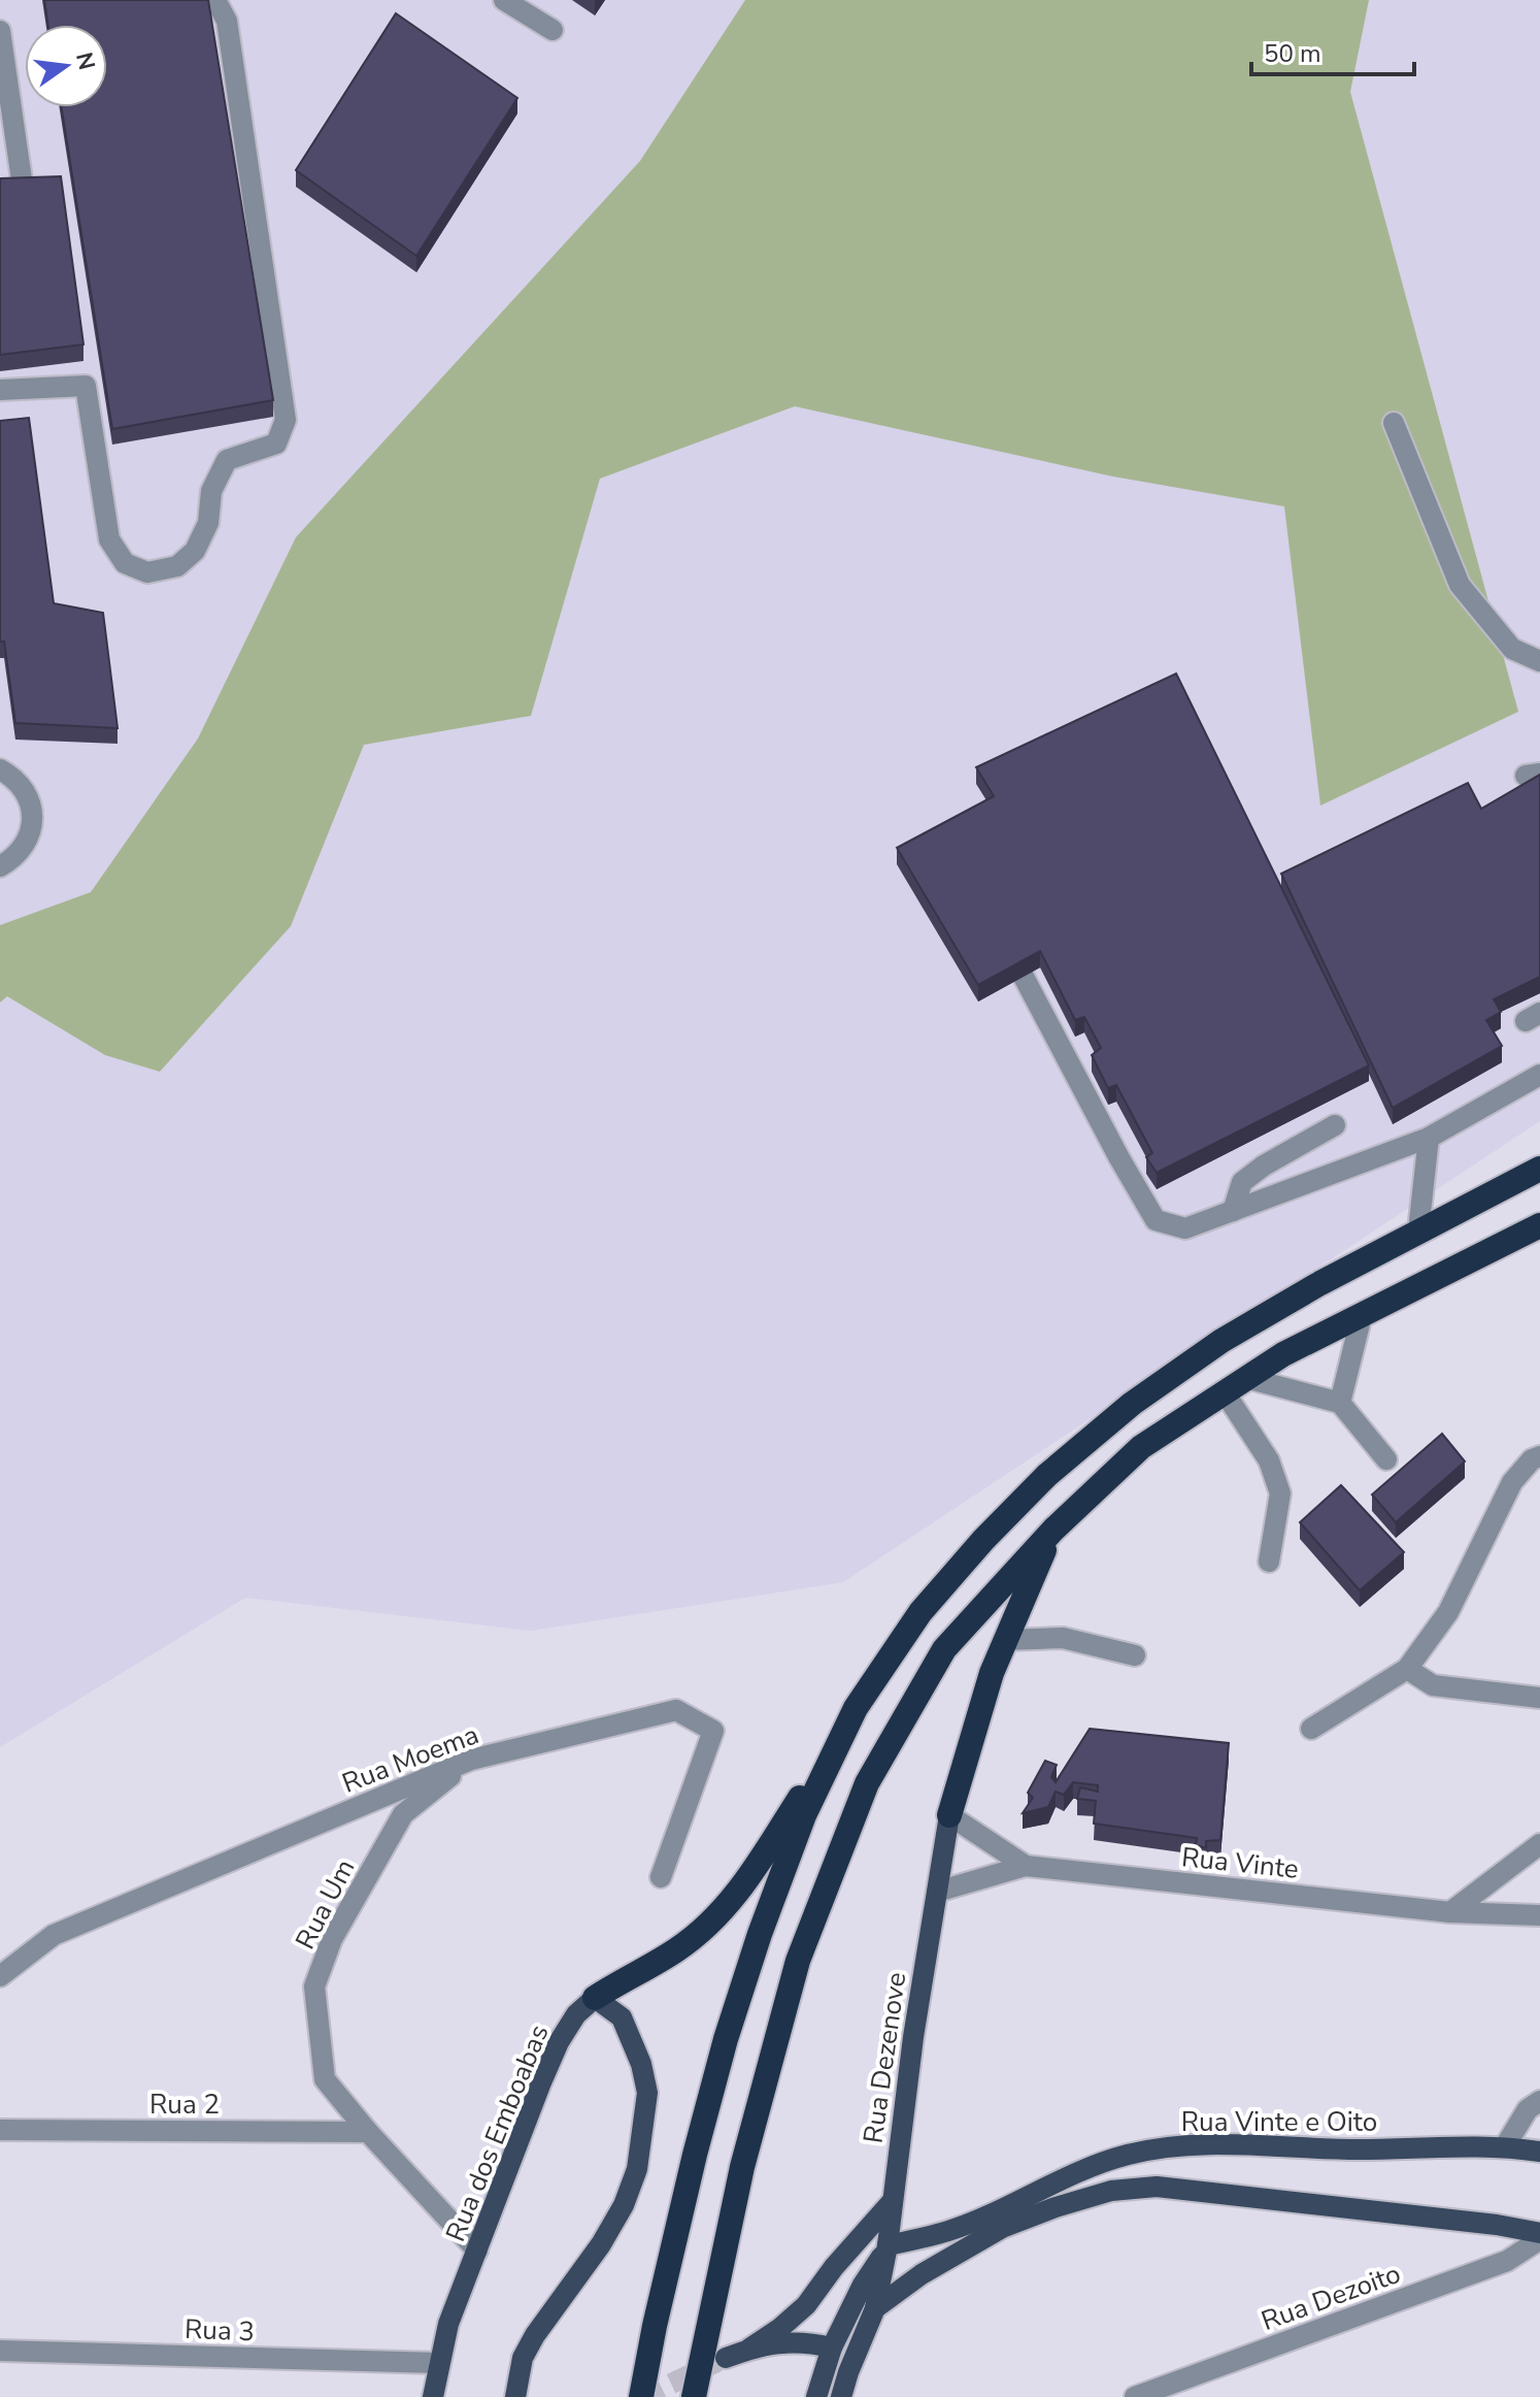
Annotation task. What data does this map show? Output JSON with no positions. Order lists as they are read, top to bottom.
{
  "streets": {
    "main road": ["Rua Dezenove", "Rua Vinte e Oito", "Rua dos Emboabas"],
    "street": [
      "Rua Moema",
      "Rua Vinte",
      "Rua Um",
      "Rua 2",
      "Rua Dezoito",
      "Rua 3"
    ]
  },
  "crossings": [
    ["Rua Moema", "Rua Um"],
    ["Rua Vinte", "Rua Dezenove"],
    ["Rua Um", "Rua 2"],
    ["Rua Um", "Rua dos Emboabas"],
    ["Rua Dezenove", "Rua Vinte e Oito"],
    ["Rua dos Emboabas", "Rua 3"]
  ],
  "scale_bar": "50 m",
  "north": "right"
}
